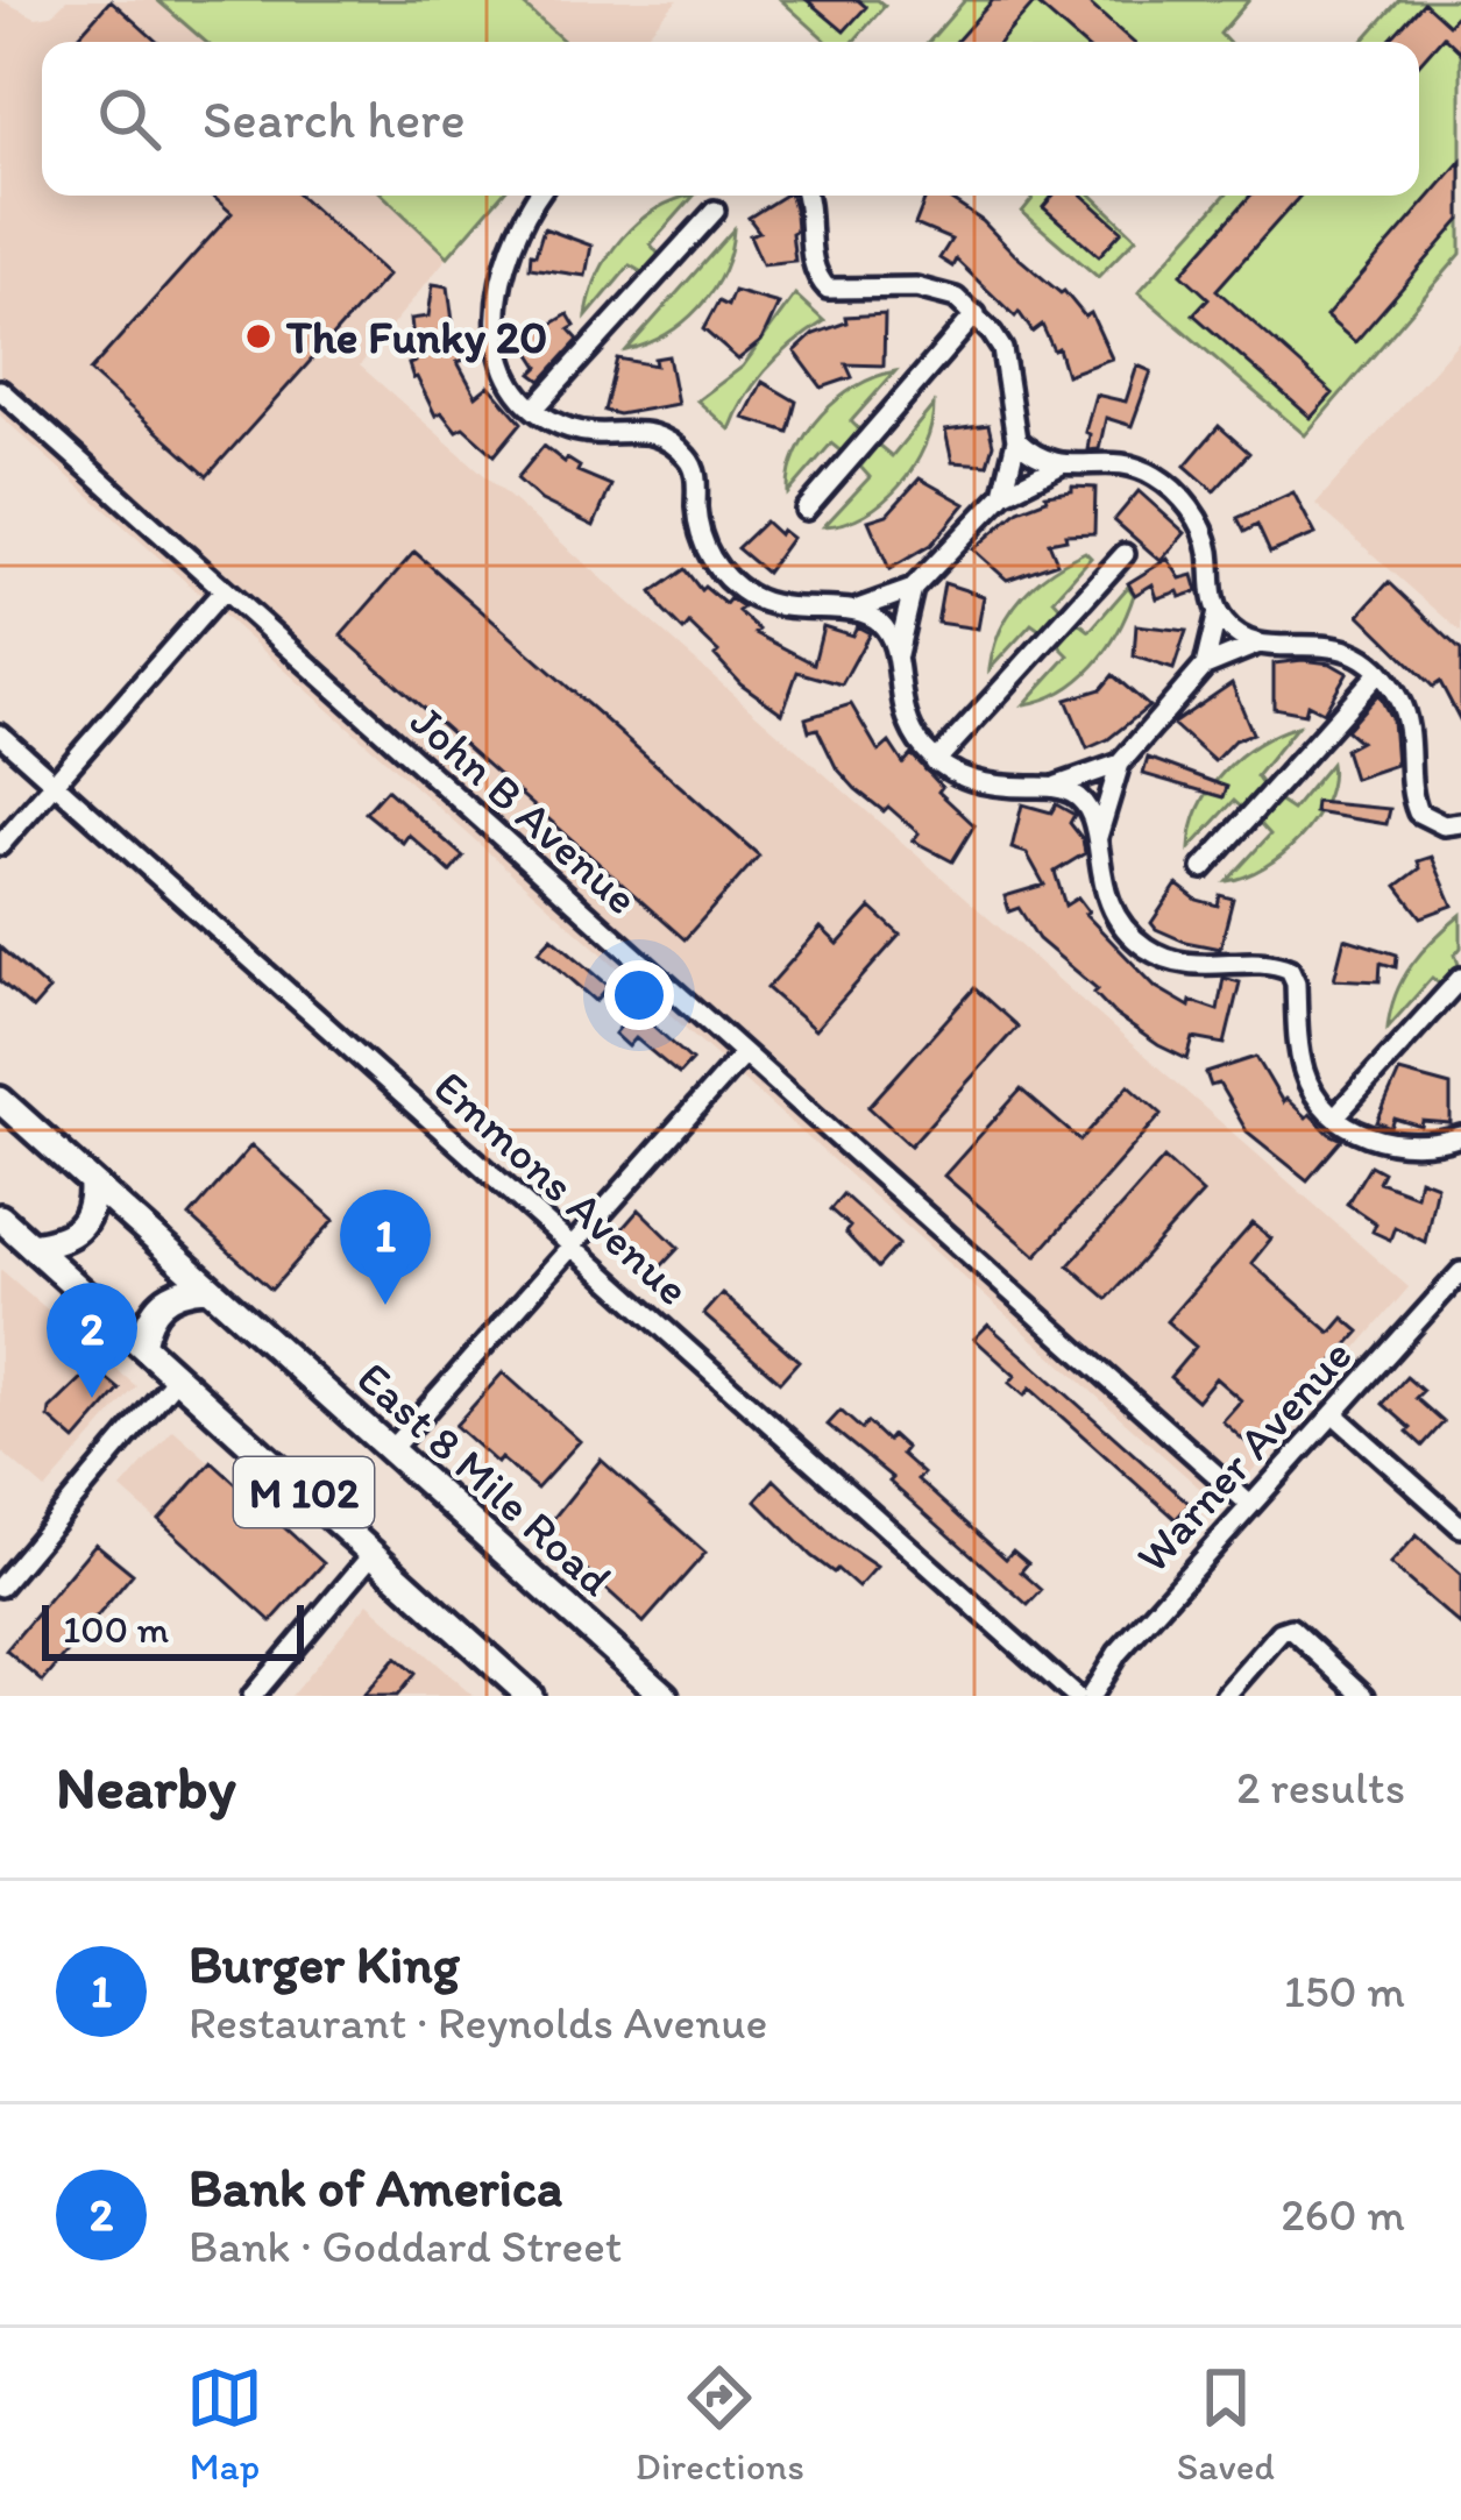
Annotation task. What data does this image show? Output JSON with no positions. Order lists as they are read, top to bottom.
{
  "streets": {
    "highway": ["East 8 Mile Road", "M 102"],
    "street": ["John B Avenue", "Emmons Avenue", "Warner Avenue"]
  },
  "crossings": [
    ["John B Avenue", "Warner Avenue"]
  ],
  "places": ["The Funky 20"],
  "scale_bar": "100 m",
  "page": {
    "search": "Search here",
    "pins": ["1", "2"],
    "scale": "100 m",
    "heading": ["Nearby", "2 results"],
    "list": [
      {
        "mark": "1",
        "name": "Burger King",
        "note": "Restaurant · Reynolds Avenue",
        "value": "150 m"
      },
      {
        "mark": "2",
        "name": "Bank of America",
        "note": "Bank · Goddard Street",
        "value": "260 m"
      }
    ],
    "nav": ["Map", "Directions", "Saved"]
  }
}
